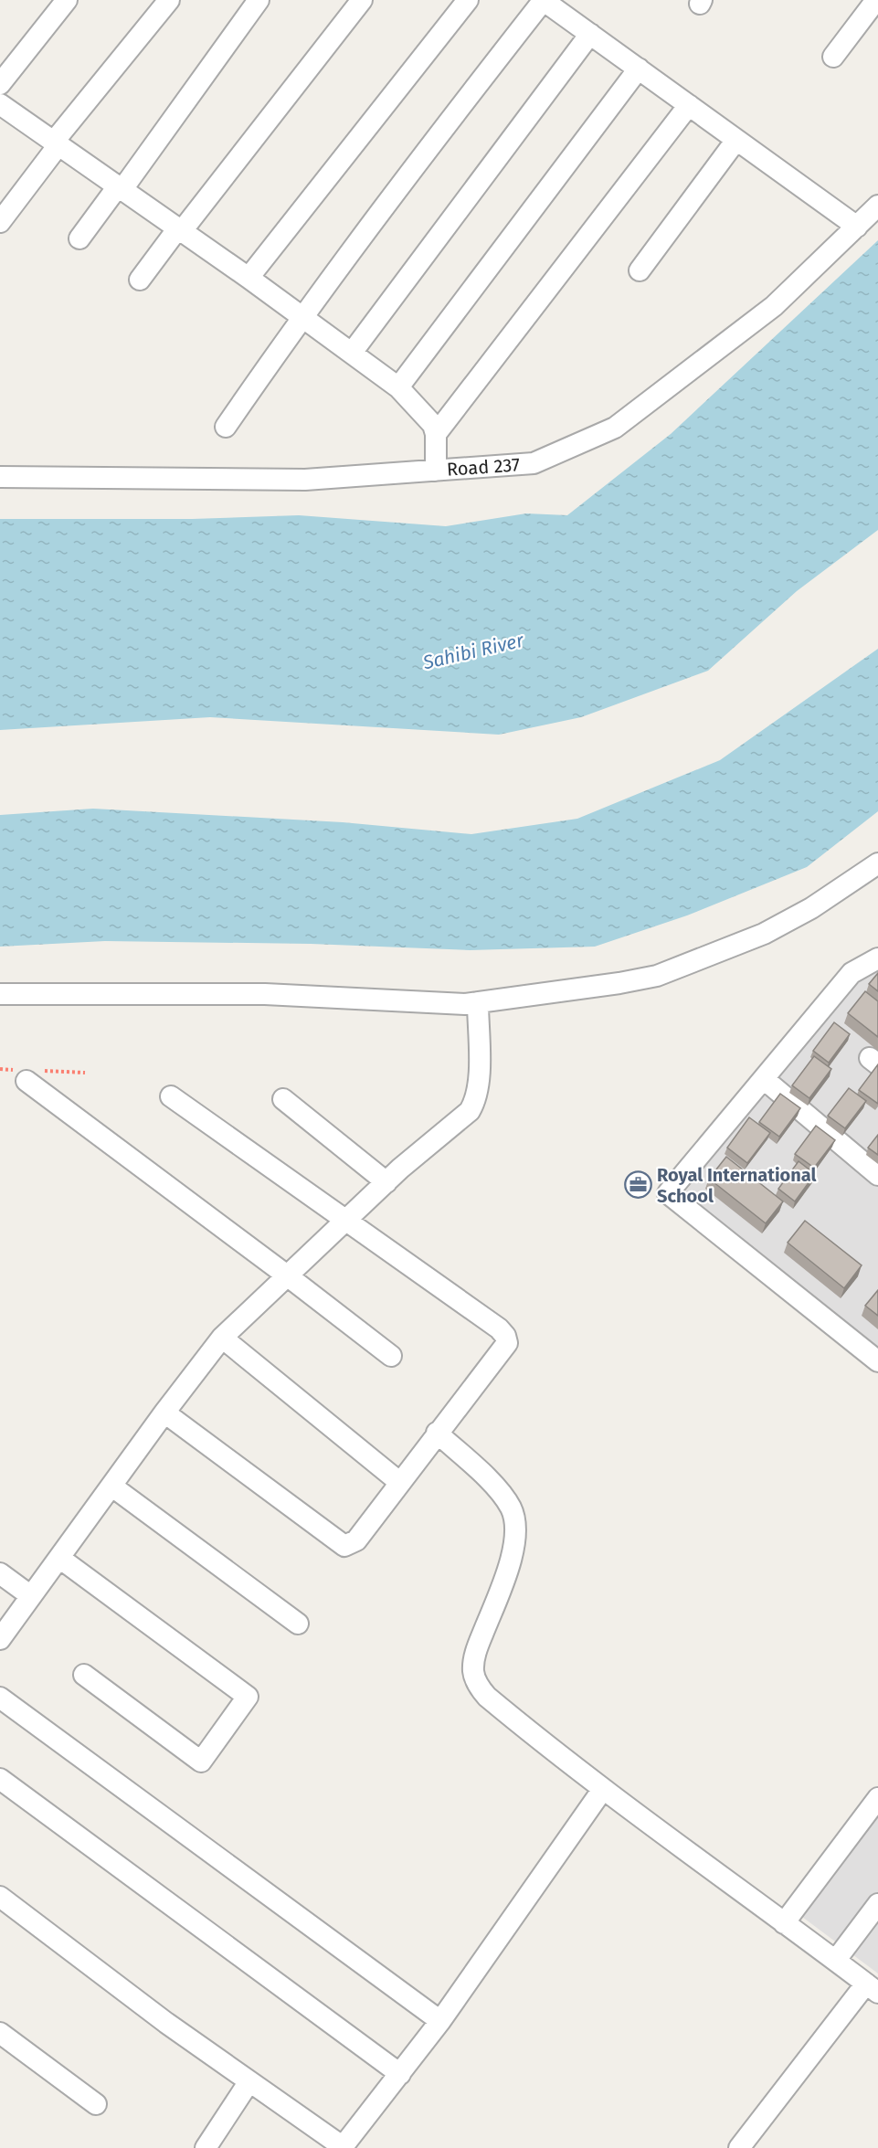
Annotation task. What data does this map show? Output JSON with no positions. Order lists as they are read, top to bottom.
{
  "streets": {
    "street": ["Road 237"]
  },
  "water": ["Sahibi River"],
  "places": {
    "office": ["Royal International School"]
  }
}
